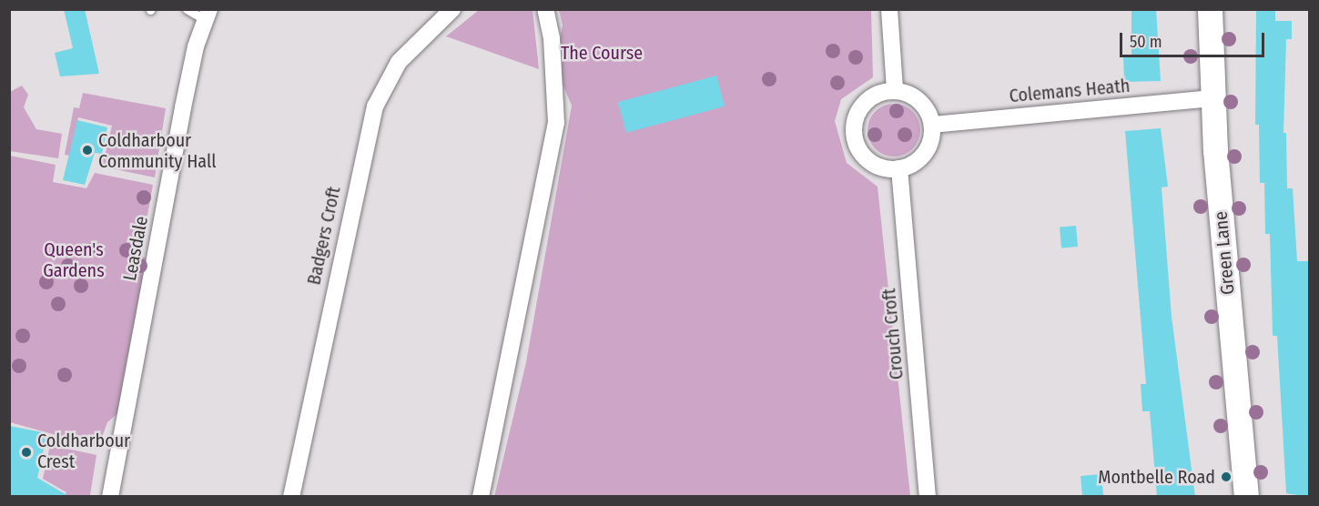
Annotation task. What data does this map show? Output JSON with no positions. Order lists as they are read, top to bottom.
{
  "streets": {
    "main road": ["Green Lane"],
    "street": [
      "Colemans Heath",
      "Badgers Croft",
      "Leasdale",
      "Crouch Croft"
    ]
  },
  "crossings": [
    ["Colemans Heath", "Green Lane"],
    ["Colemans Heath", "Crouch Croft"]
  ],
  "parks": ["The Course", "Queen's Gardens"],
  "places": ["Coldharbour Community Hall", "Coldharbour Crest", "Montbelle Road"],
  "scale_bar": "50 m"
}
